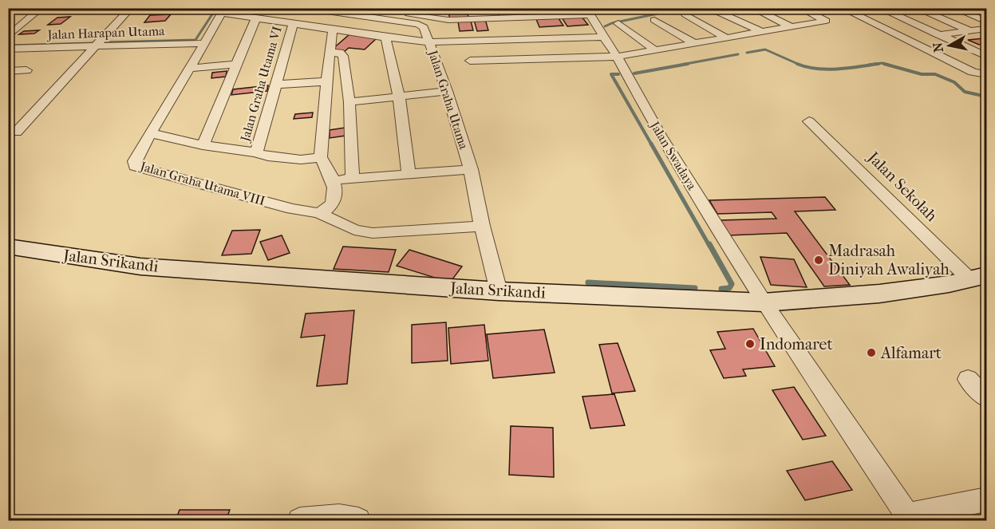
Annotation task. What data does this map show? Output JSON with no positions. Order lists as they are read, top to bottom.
{
  "streets": {
    "main road": ["Jalan Srikandi"],
    "street": [
      "Jalan Harapan Utama",
      "Jalan Graha Utama VI",
      "Jalan Graha Utama",
      "Jalan Swadaya",
      "Jalan Graha Utama VIII",
      "Jalan Sekolah"
    ]
  },
  "crossings": [
    ["Jalan Harapan Utama", "Jalan Graha Utama VIII"],
    ["Jalan Graha Utama", "Jalan Srikandi"],
    ["Jalan Swadaya", "Jalan Srikandi"],
    ["Jalan Sekolah", "Jalan Srikandi"]
  ],
  "places": ["Madrasah Diniyah Awaliyah", "Indomaret", "Alfamart"],
  "north": "left"
}
